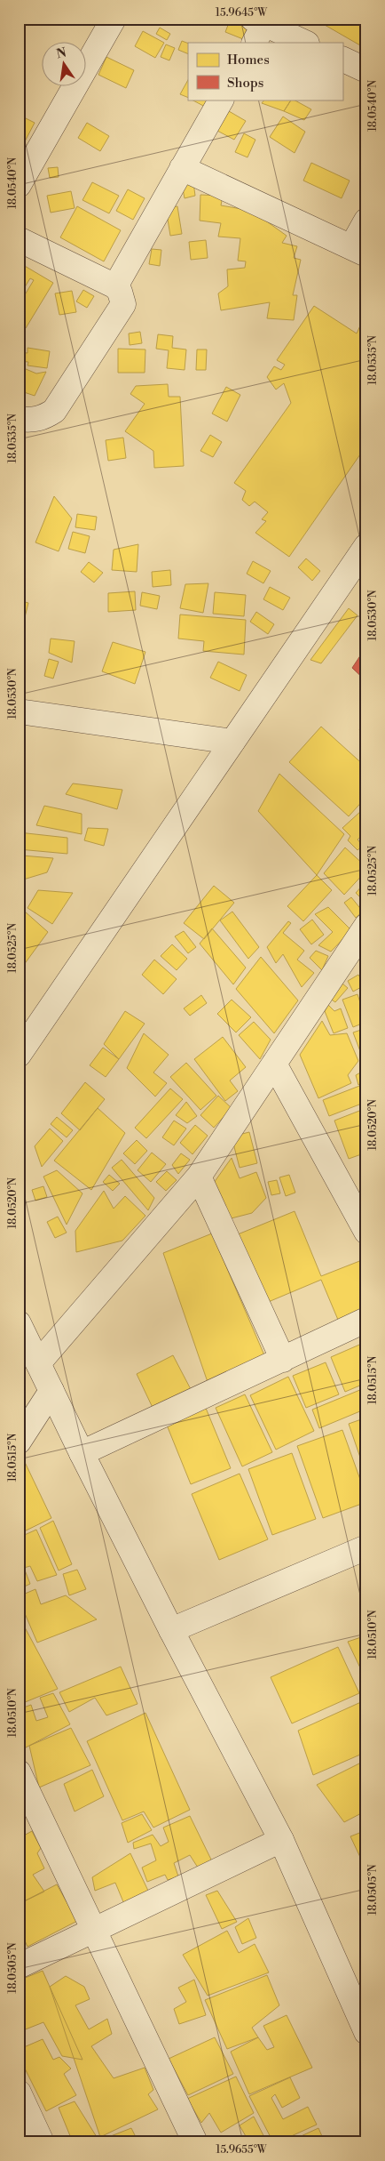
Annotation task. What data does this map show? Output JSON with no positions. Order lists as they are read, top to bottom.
{
  "legend": ["Homes", "Shops"],
  "north": "top",
  "coordinates": [
    "15.9645°W",
    "18.0540°N",
    "18.0535°N",
    "18.0530°N",
    "18.0525°N",
    "18.0520°N",
    "18.0515°N",
    "18.0510°N",
    "18.0505°N",
    "15.9655°W"
  ]
}
